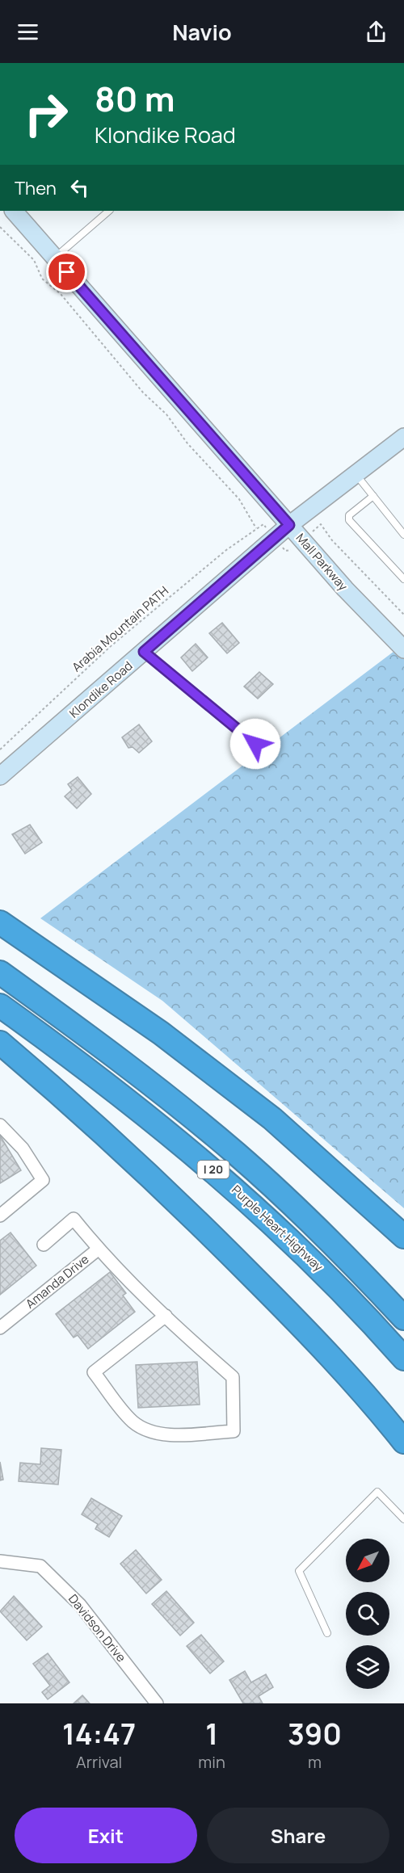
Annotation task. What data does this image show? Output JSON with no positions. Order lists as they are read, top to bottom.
{
  "streets": {
    "highway": ["I 20", "Purple Heart Highway"],
    "street": [
      "Mall Parkway",
      "Klondike Road",
      "Amanda Drive",
      "Davidson Drive"
    ],
    "path": ["Arabia Mountain PATH"]
  },
  "crossings": [
    ["Mall Parkway", "Klondike Road"]
  ],
  "north": "bottom left",
  "page": {
    "header": "Navio",
    "turn": ["80 m", "Klondike Road"],
    "then": "Then",
    "eta": [
      "14:47",
      "Arrival",
      "1",
      "min",
      "390",
      "m"
    ],
    "buttons": ["Exit", "Share"]
  }
}
